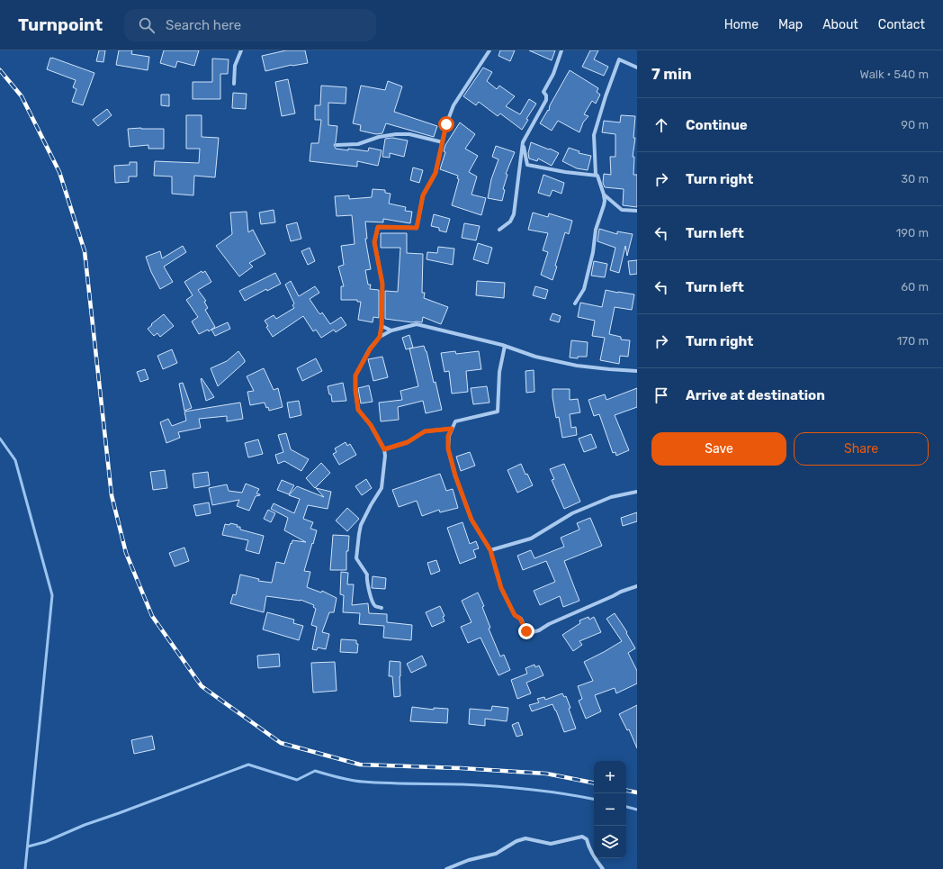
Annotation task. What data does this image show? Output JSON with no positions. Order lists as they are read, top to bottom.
{
  "page": {
    "header": "Turnpoint",
    "search": "Search here",
    "nav": [
      "Home",
      "Map",
      "About",
      "Contact"
    ],
    "heading": ["7 min", "Walk · 540 m"],
    "list": [
      ["Continue", "90 m"],
      ["Turn right", "30 m"],
      ["Turn left", "190 m"],
      ["Turn left", "60 m"],
      ["Turn right", "170 m"],
      "Arrive at destination"
    ],
    "buttons": ["Save", "Share"],
    "map_buttons": ["+", "−"]
  }
}
